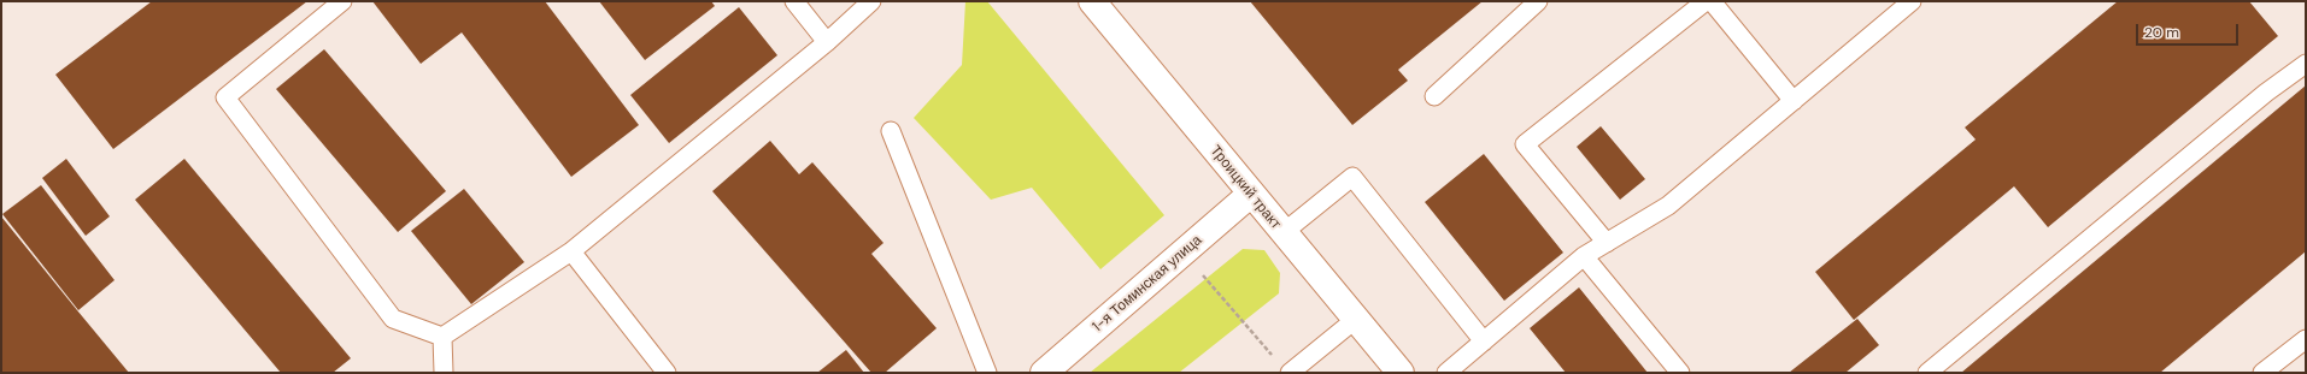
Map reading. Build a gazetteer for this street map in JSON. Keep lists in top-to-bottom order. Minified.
{"streets":{"main road":["Троицкий тракт","1-я Томинская улица"]},"crossings":[["Троицкий тракт","1-я Томинская улица"]],"scale_bar":"20 m"}
